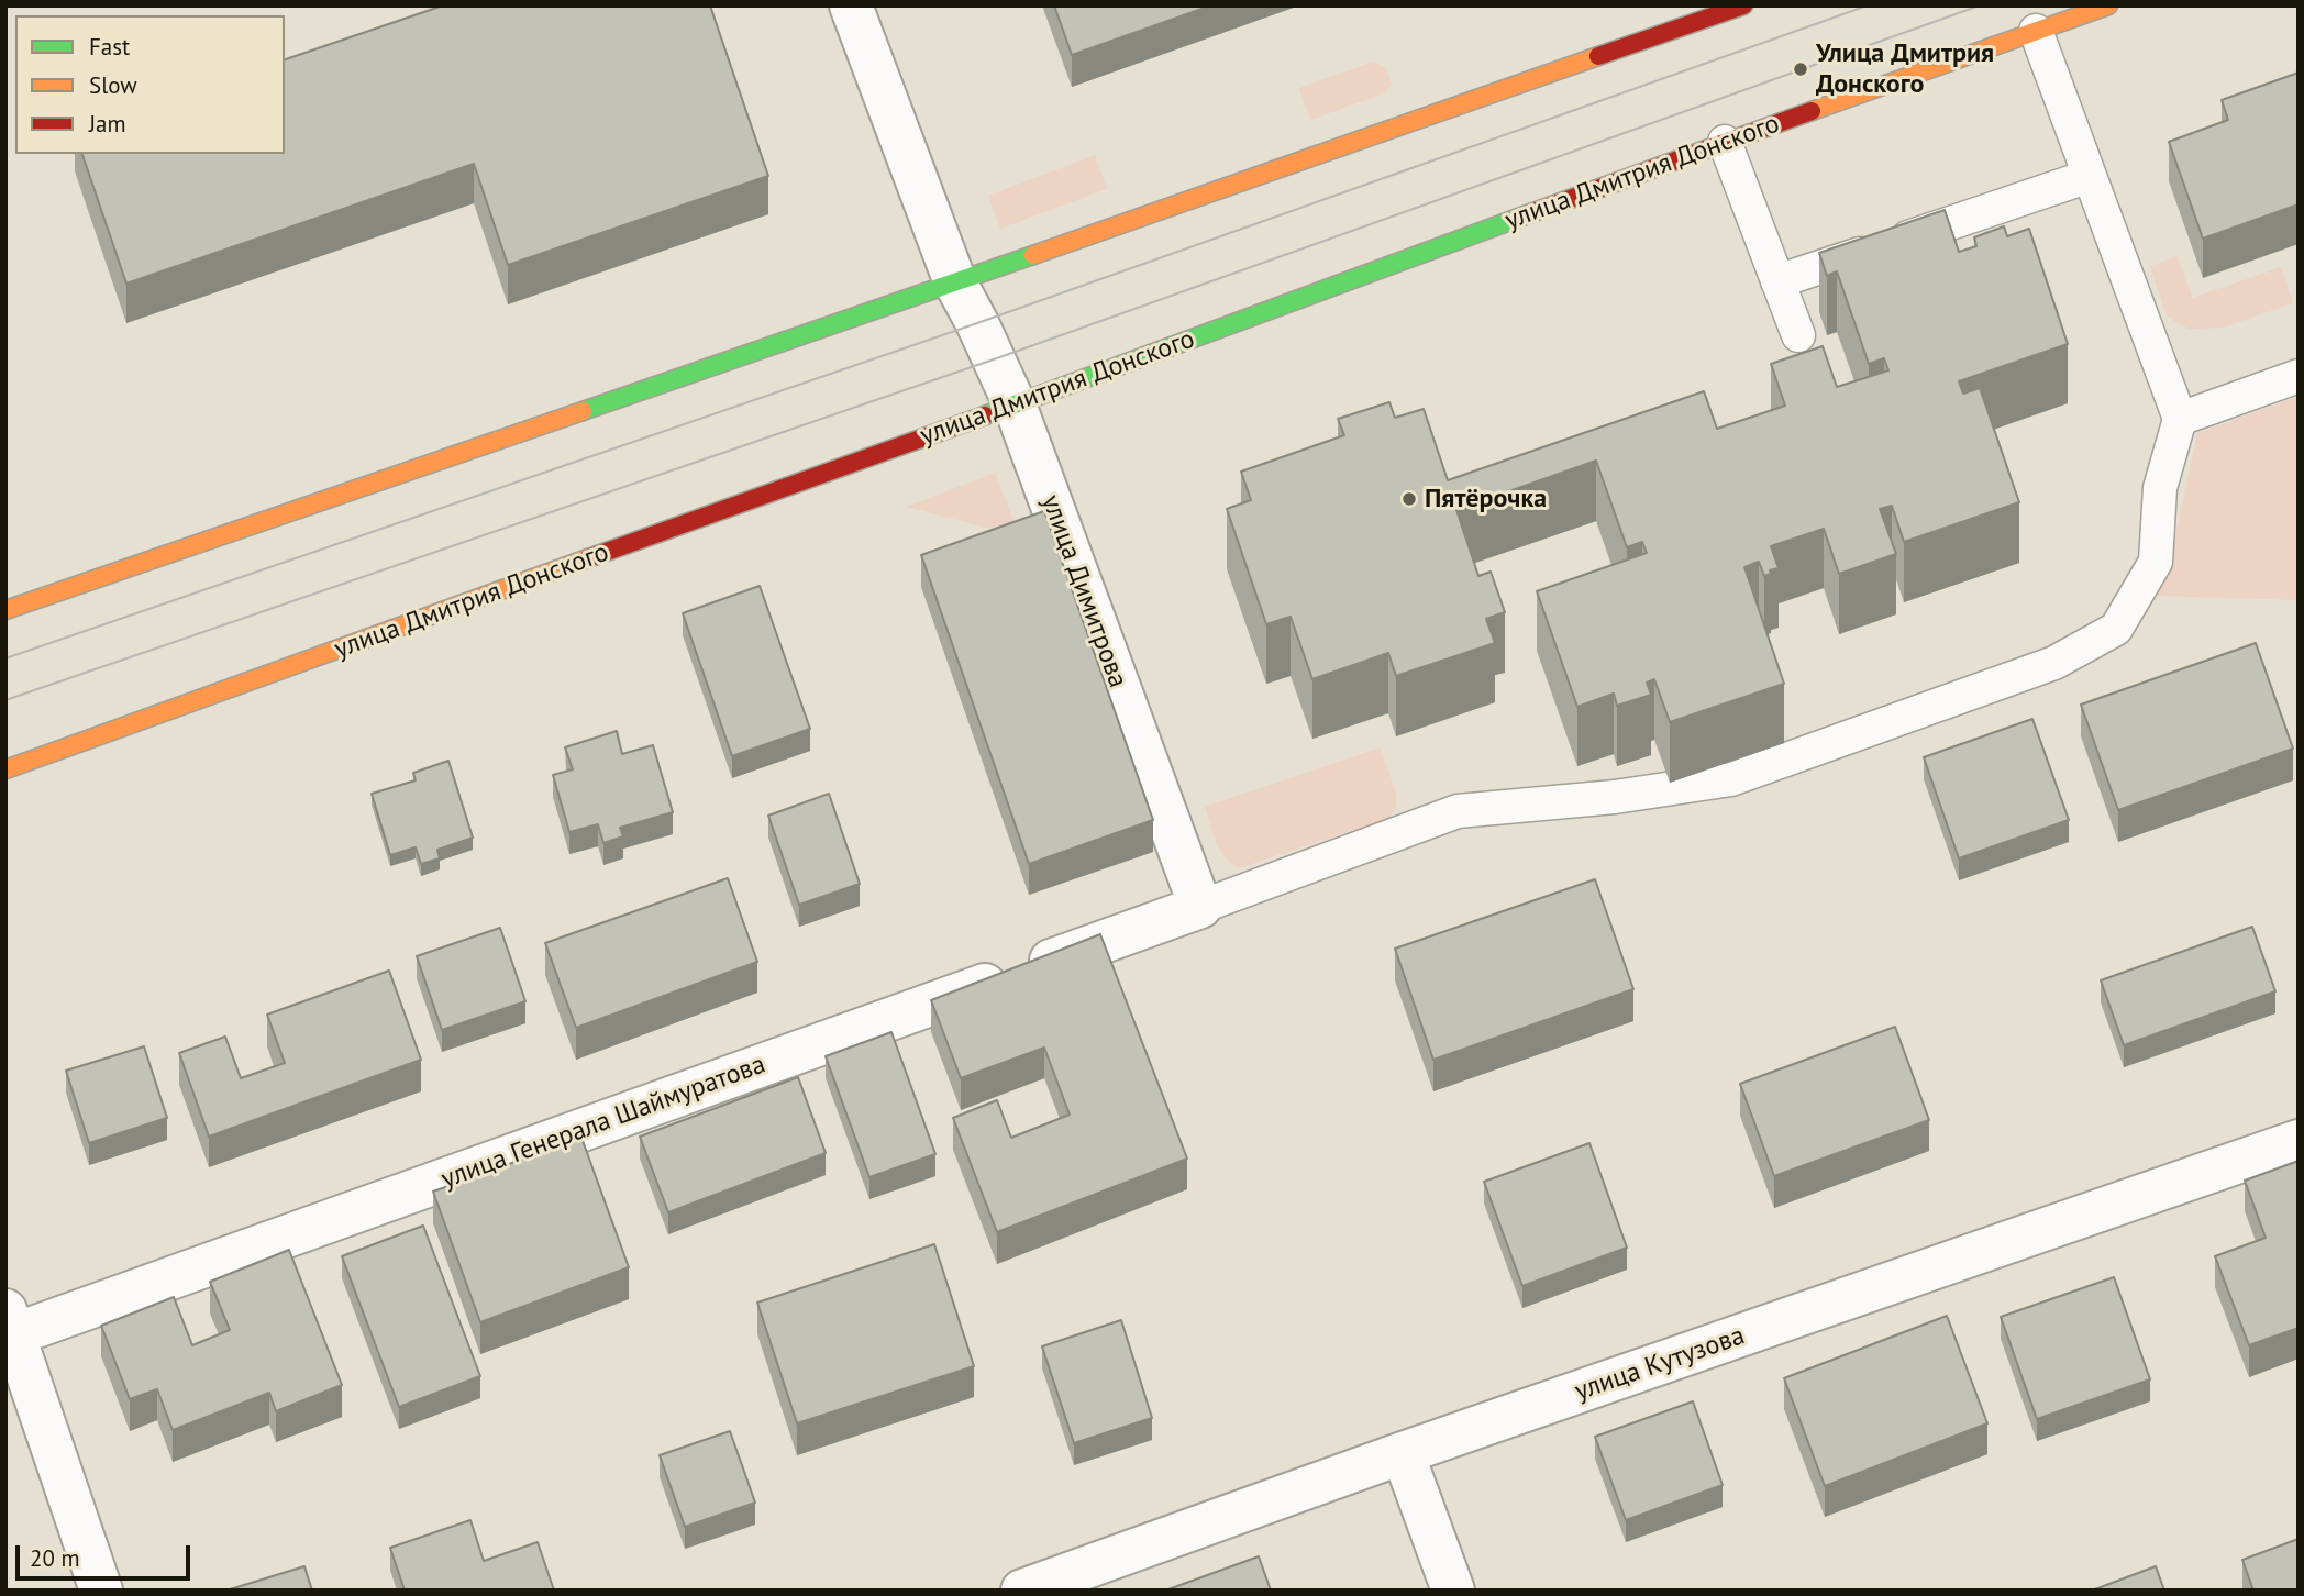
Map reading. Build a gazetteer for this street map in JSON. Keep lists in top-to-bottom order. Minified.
{"streets":{"street":["улица Дмитрия Донского","улица Димитрова","улица Генерала Шаймуратова","улица Кутузова"]},"crossings":[["улица Дмитрия Донского","улица Димитрова"],["улица Димитрова","улица Генерала Шаймуратова"]],"places":["Улица Дмитрия Донского","Пятёрочка"],"legend":["Fast","Slow","Jam"],"scale_bar":"20 m"}
